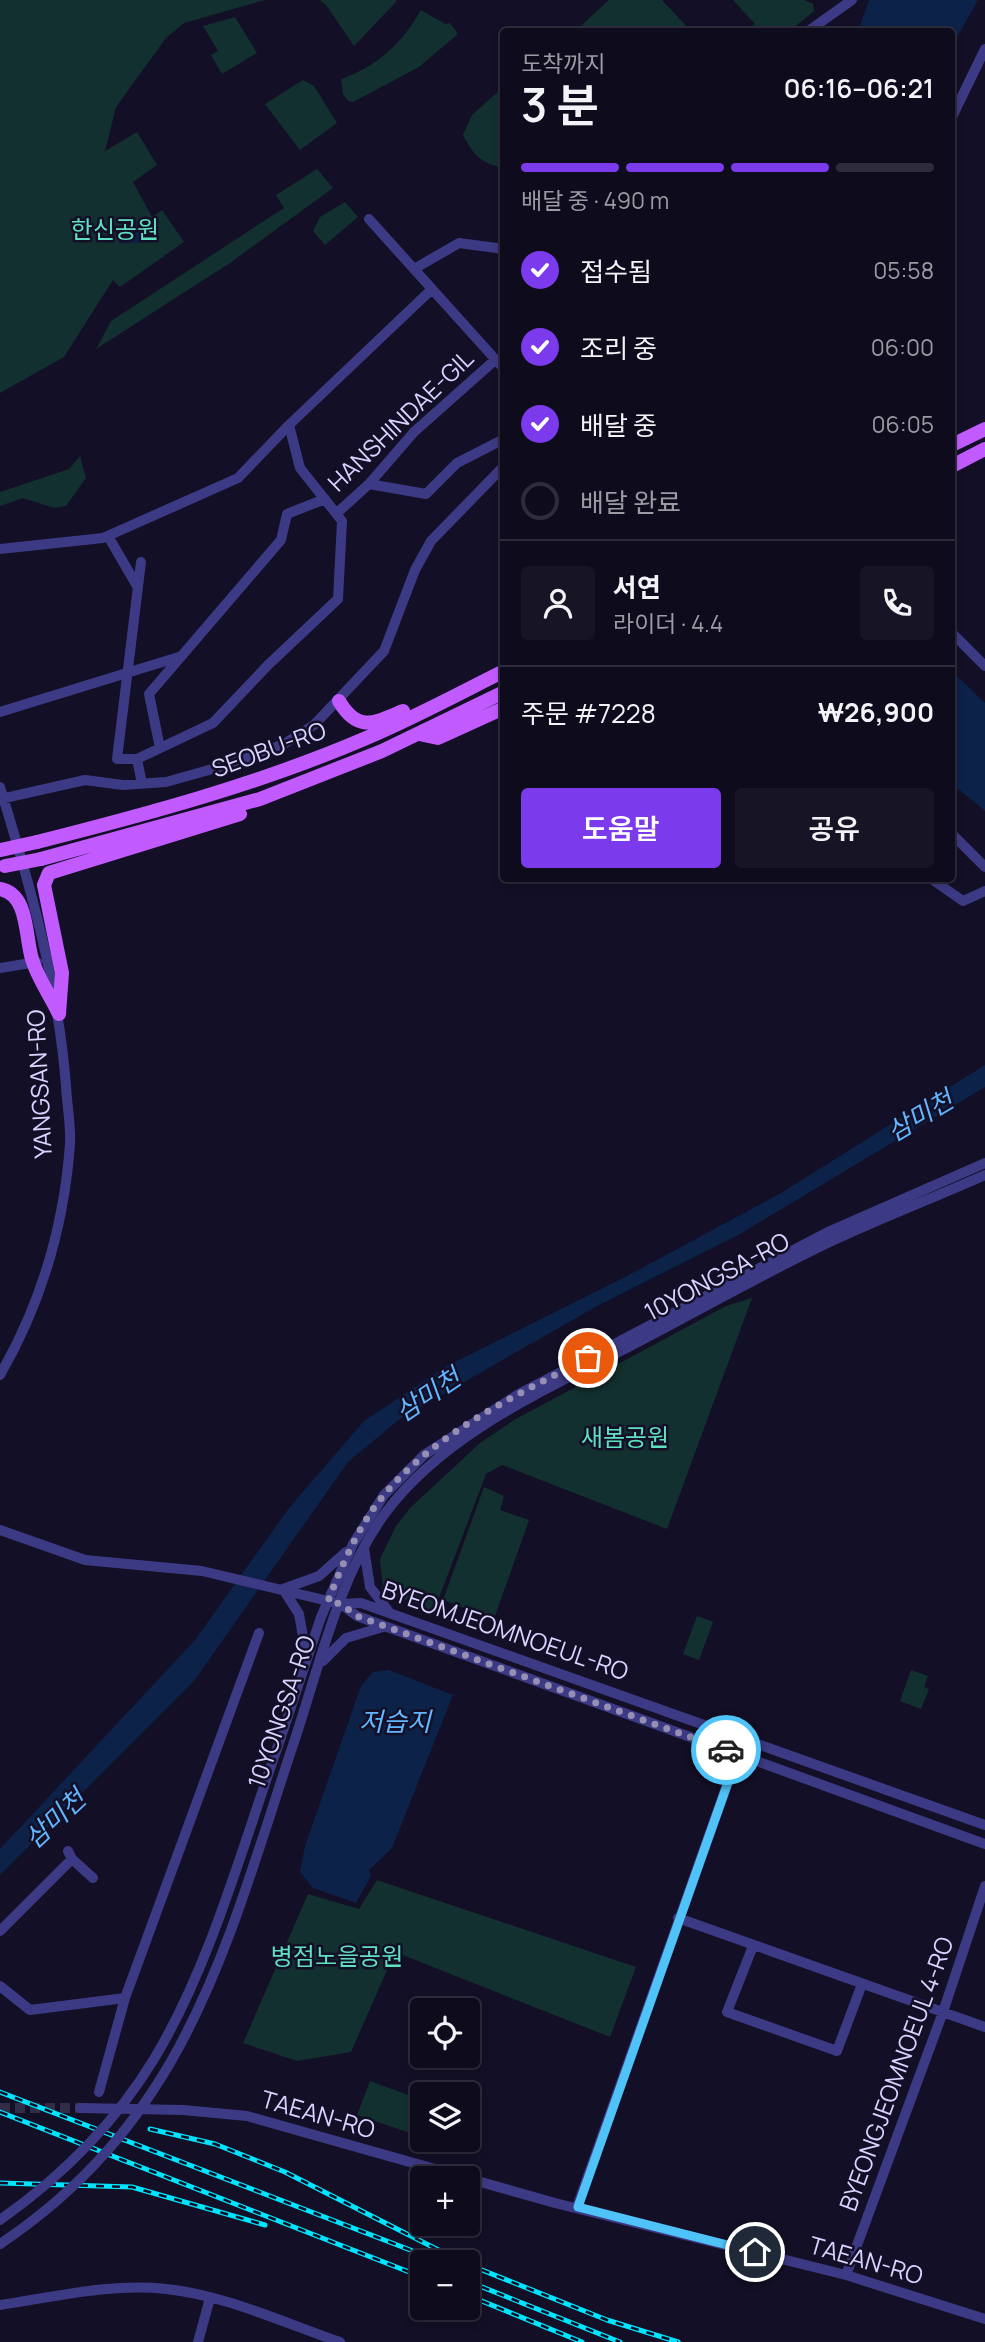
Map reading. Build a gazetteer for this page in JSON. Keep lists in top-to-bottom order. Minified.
{"streets":{"main road":["SEOBU-RO"],"street":["HANSHINDAE-GIL","YANGSAN-RO","10YONGSA-RO","BYEOMJEOMNOEUL-RO","BYEONGJEOMNOEUL 4-RO","TAEAN-RO"]},"crossings":[["10YONGSA-RO","BYEOMJEOMNOEUL-RO"],["BYEONGJEOMNOEUL 4-RO","TAEAN-RO"]],"water":["삼미천","저습지"],"parks":["한신공원","새봄공원","병점노을공원"],"page":{"heading":["3 분","도착까지","06:16–06:21"],"panel":["서연","라이더 · 4.4","주문 #7228","₩26,900"],"bar":"배달 중 · 490 m","list":[["접수됨","05:58"],["조리 중","06:00"],["배달 중","06:05"],"배달 완료"],"buttons":["도움말","공유"],"map_buttons":["+","−"]}}
